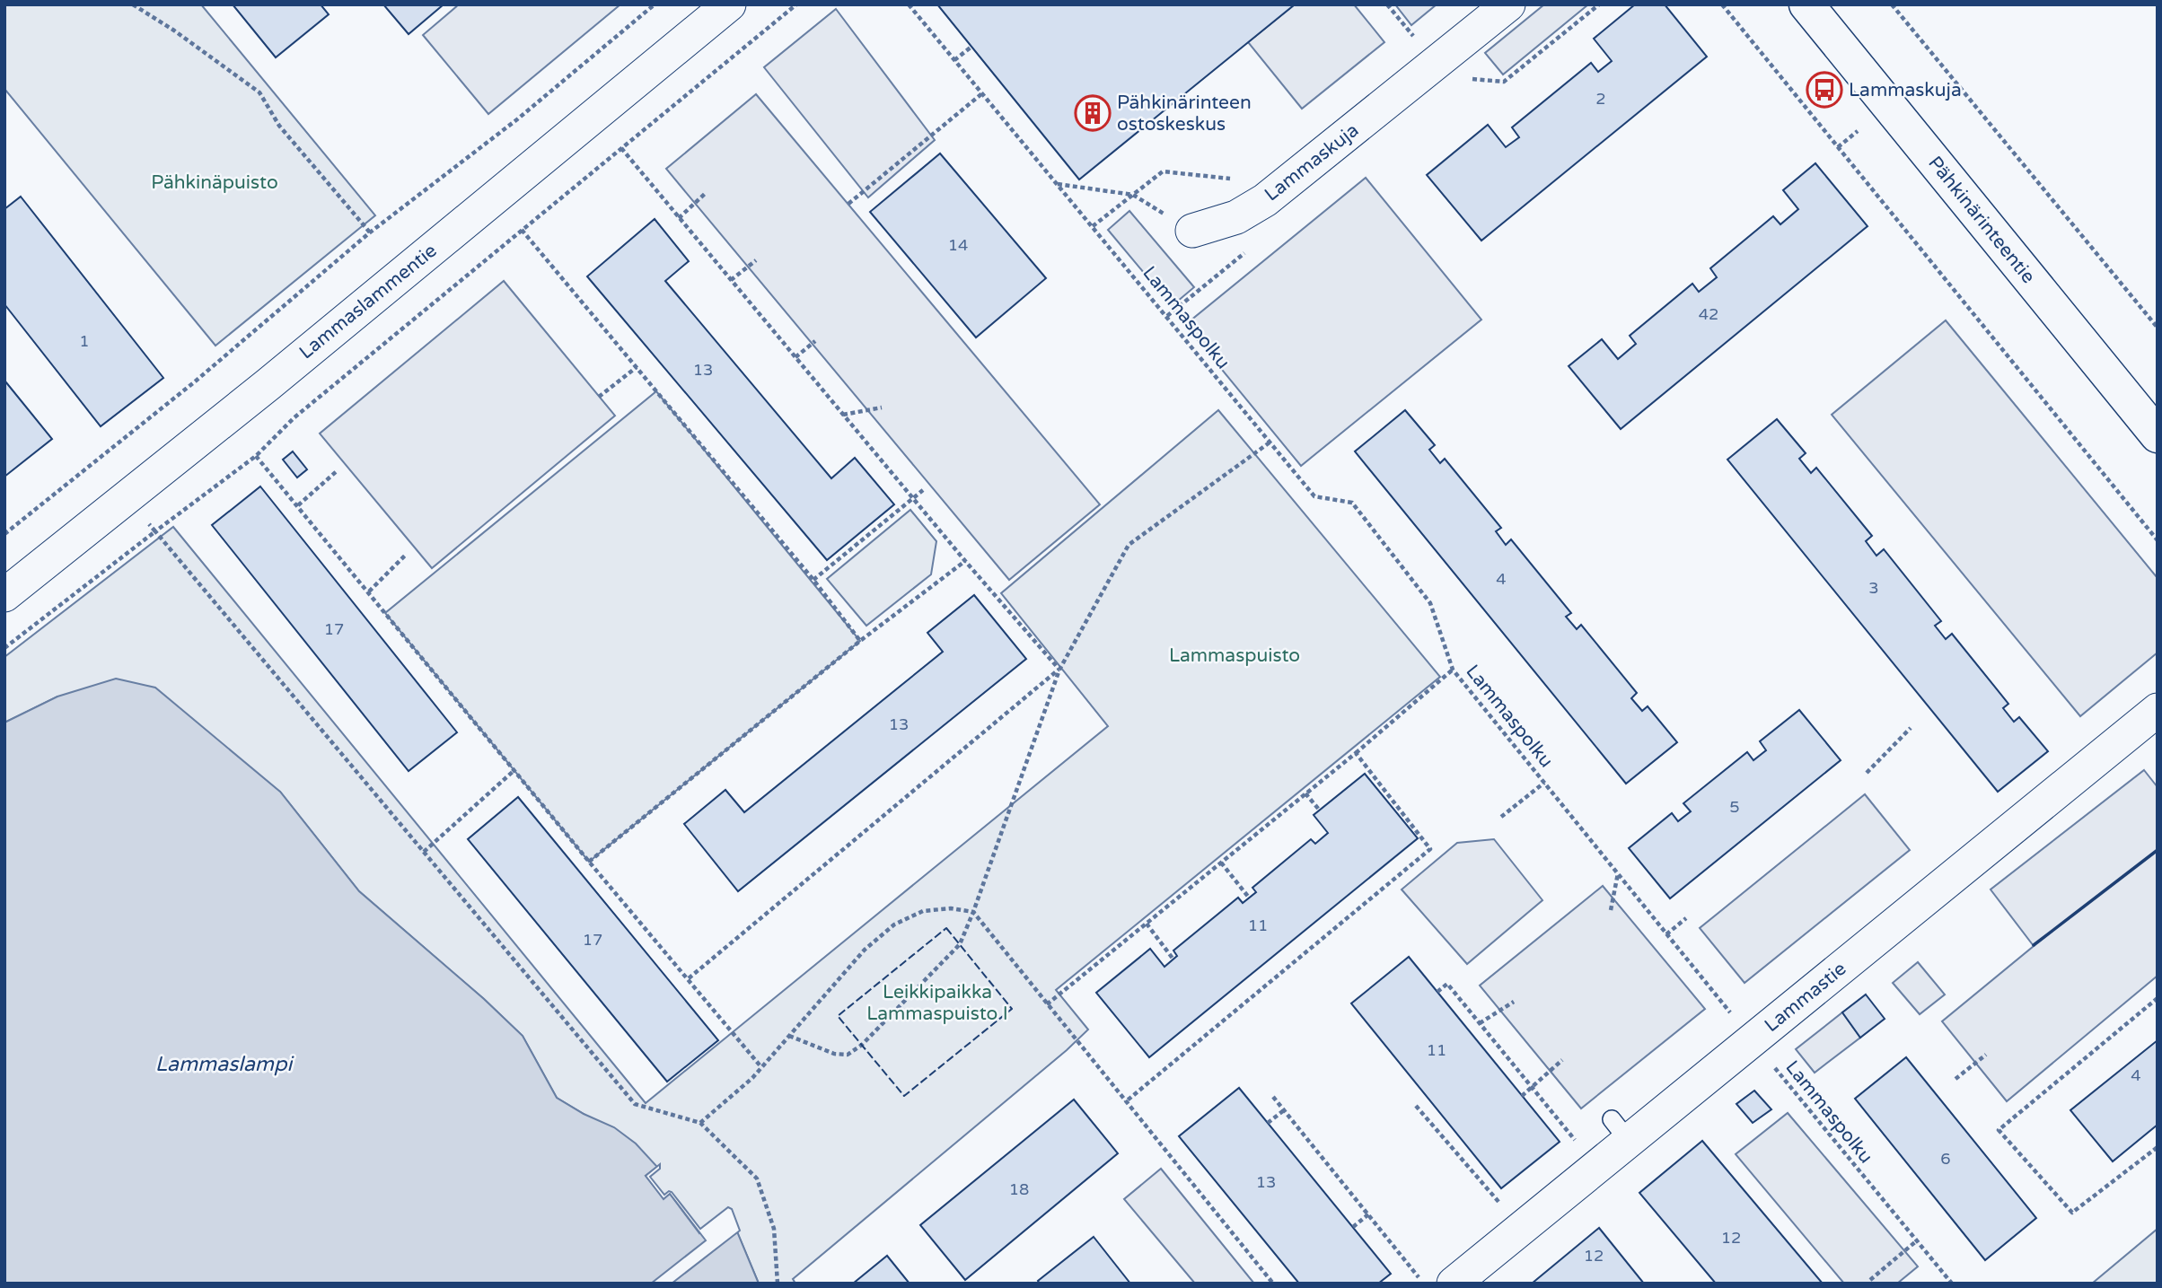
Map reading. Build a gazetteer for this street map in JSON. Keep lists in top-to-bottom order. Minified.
{"streets":{"street":["Lammaskuja","Pähkinärinteentie","Lammaslammentie","Lammastie"],"path":["Lammaspolku"]},"crossings":[["Lammaspolku","Lammastie"]],"water":["Lammaslampi"],"parks":["Pähkinäpuisto","Lammaspuisto","Leikkipaikka Lammaspuisto I"],"places":{"bus stop":["Lammaskuja"],"building":["Pähkinärinteen ostoskeskus"]},"house_numbers":["2","14","42","1","13","4","3","17","13","5","11","17","11","4","6","13","18","12","12"]}
